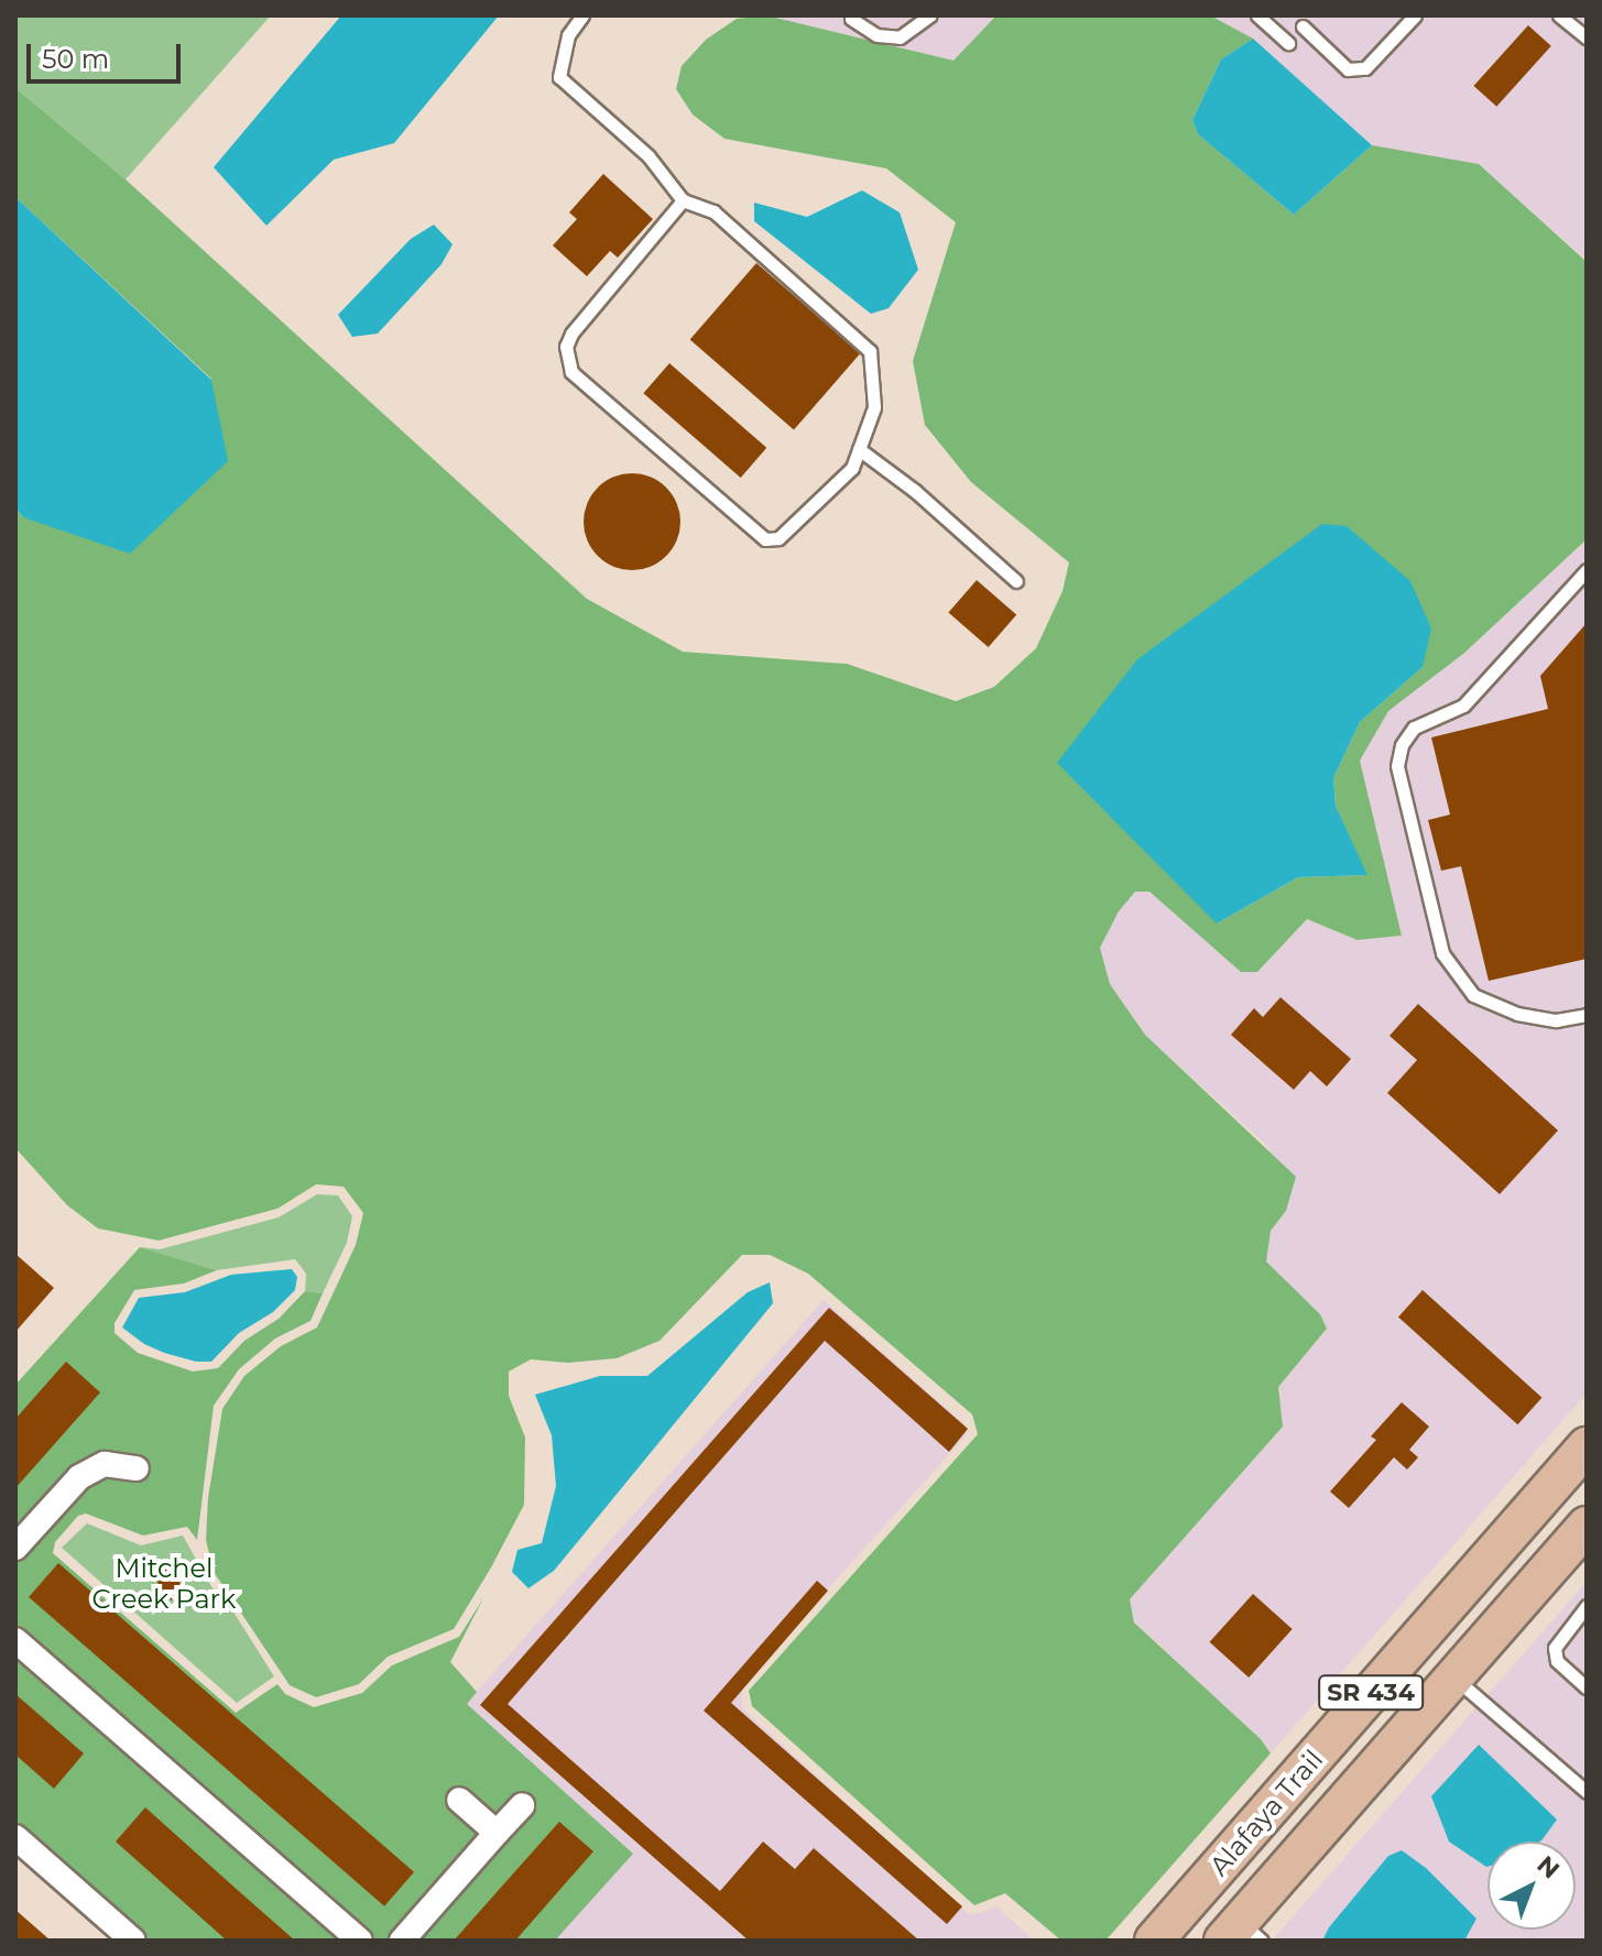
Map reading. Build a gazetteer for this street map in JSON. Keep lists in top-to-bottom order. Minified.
{"streets":{"main road":["SR 434","Alafaya Trail"]},"parks":["Mitchel Creek Park"],"scale_bar":"50 m","north":"top right"}
